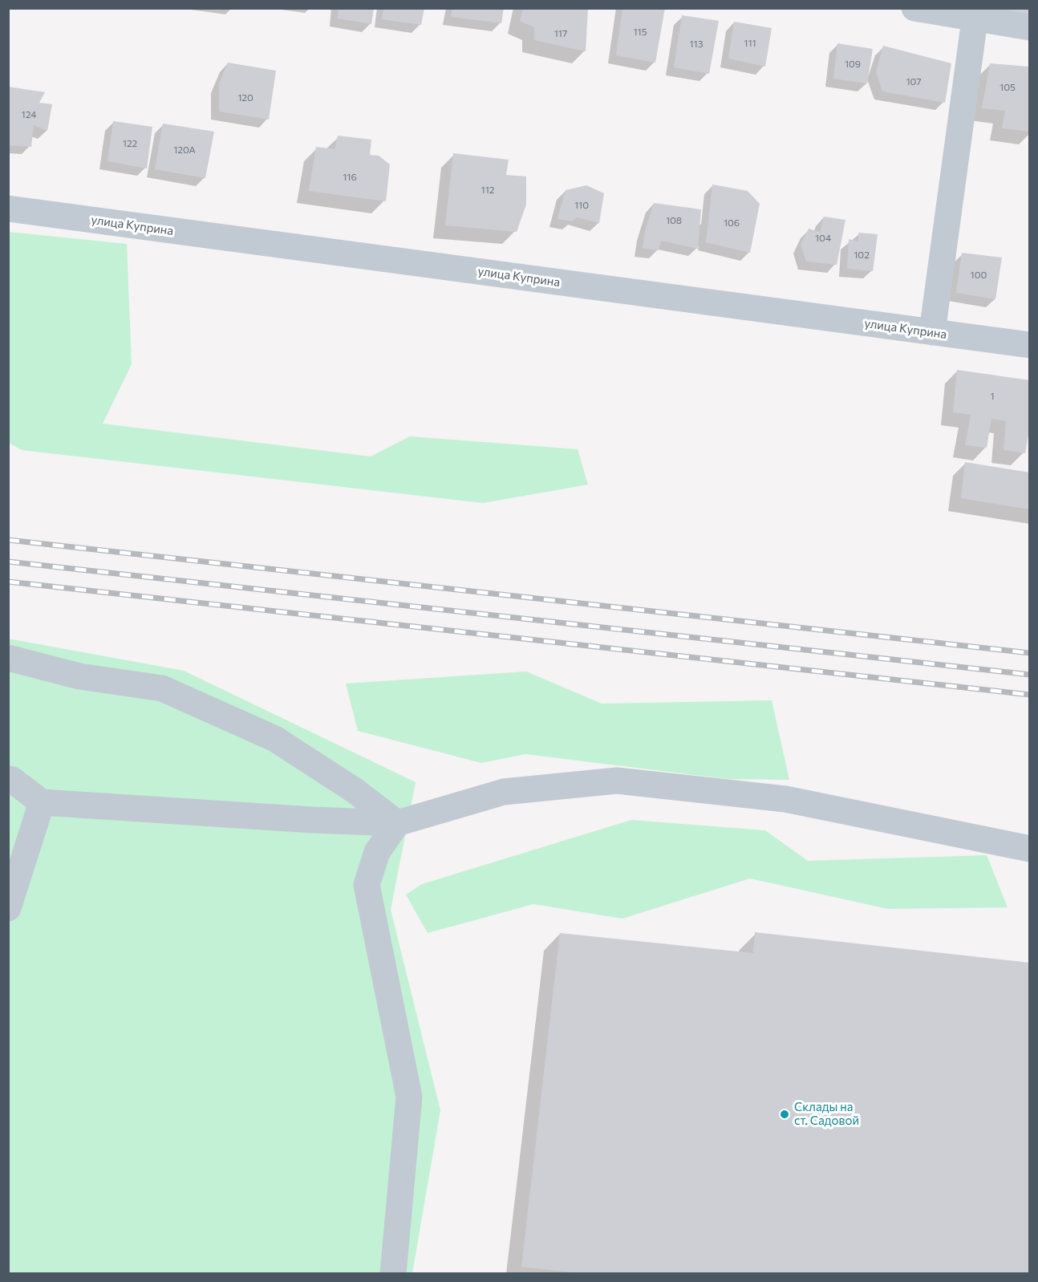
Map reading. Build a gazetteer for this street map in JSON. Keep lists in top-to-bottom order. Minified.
{"streets":{"street":["улица Куприна"]},"places":["Склады на ст. Садовой"],"house_numbers":["115","117","111","113","109","107","105","120","124","122","120А","116","112","110","108","106","104","102","100","1"]}
